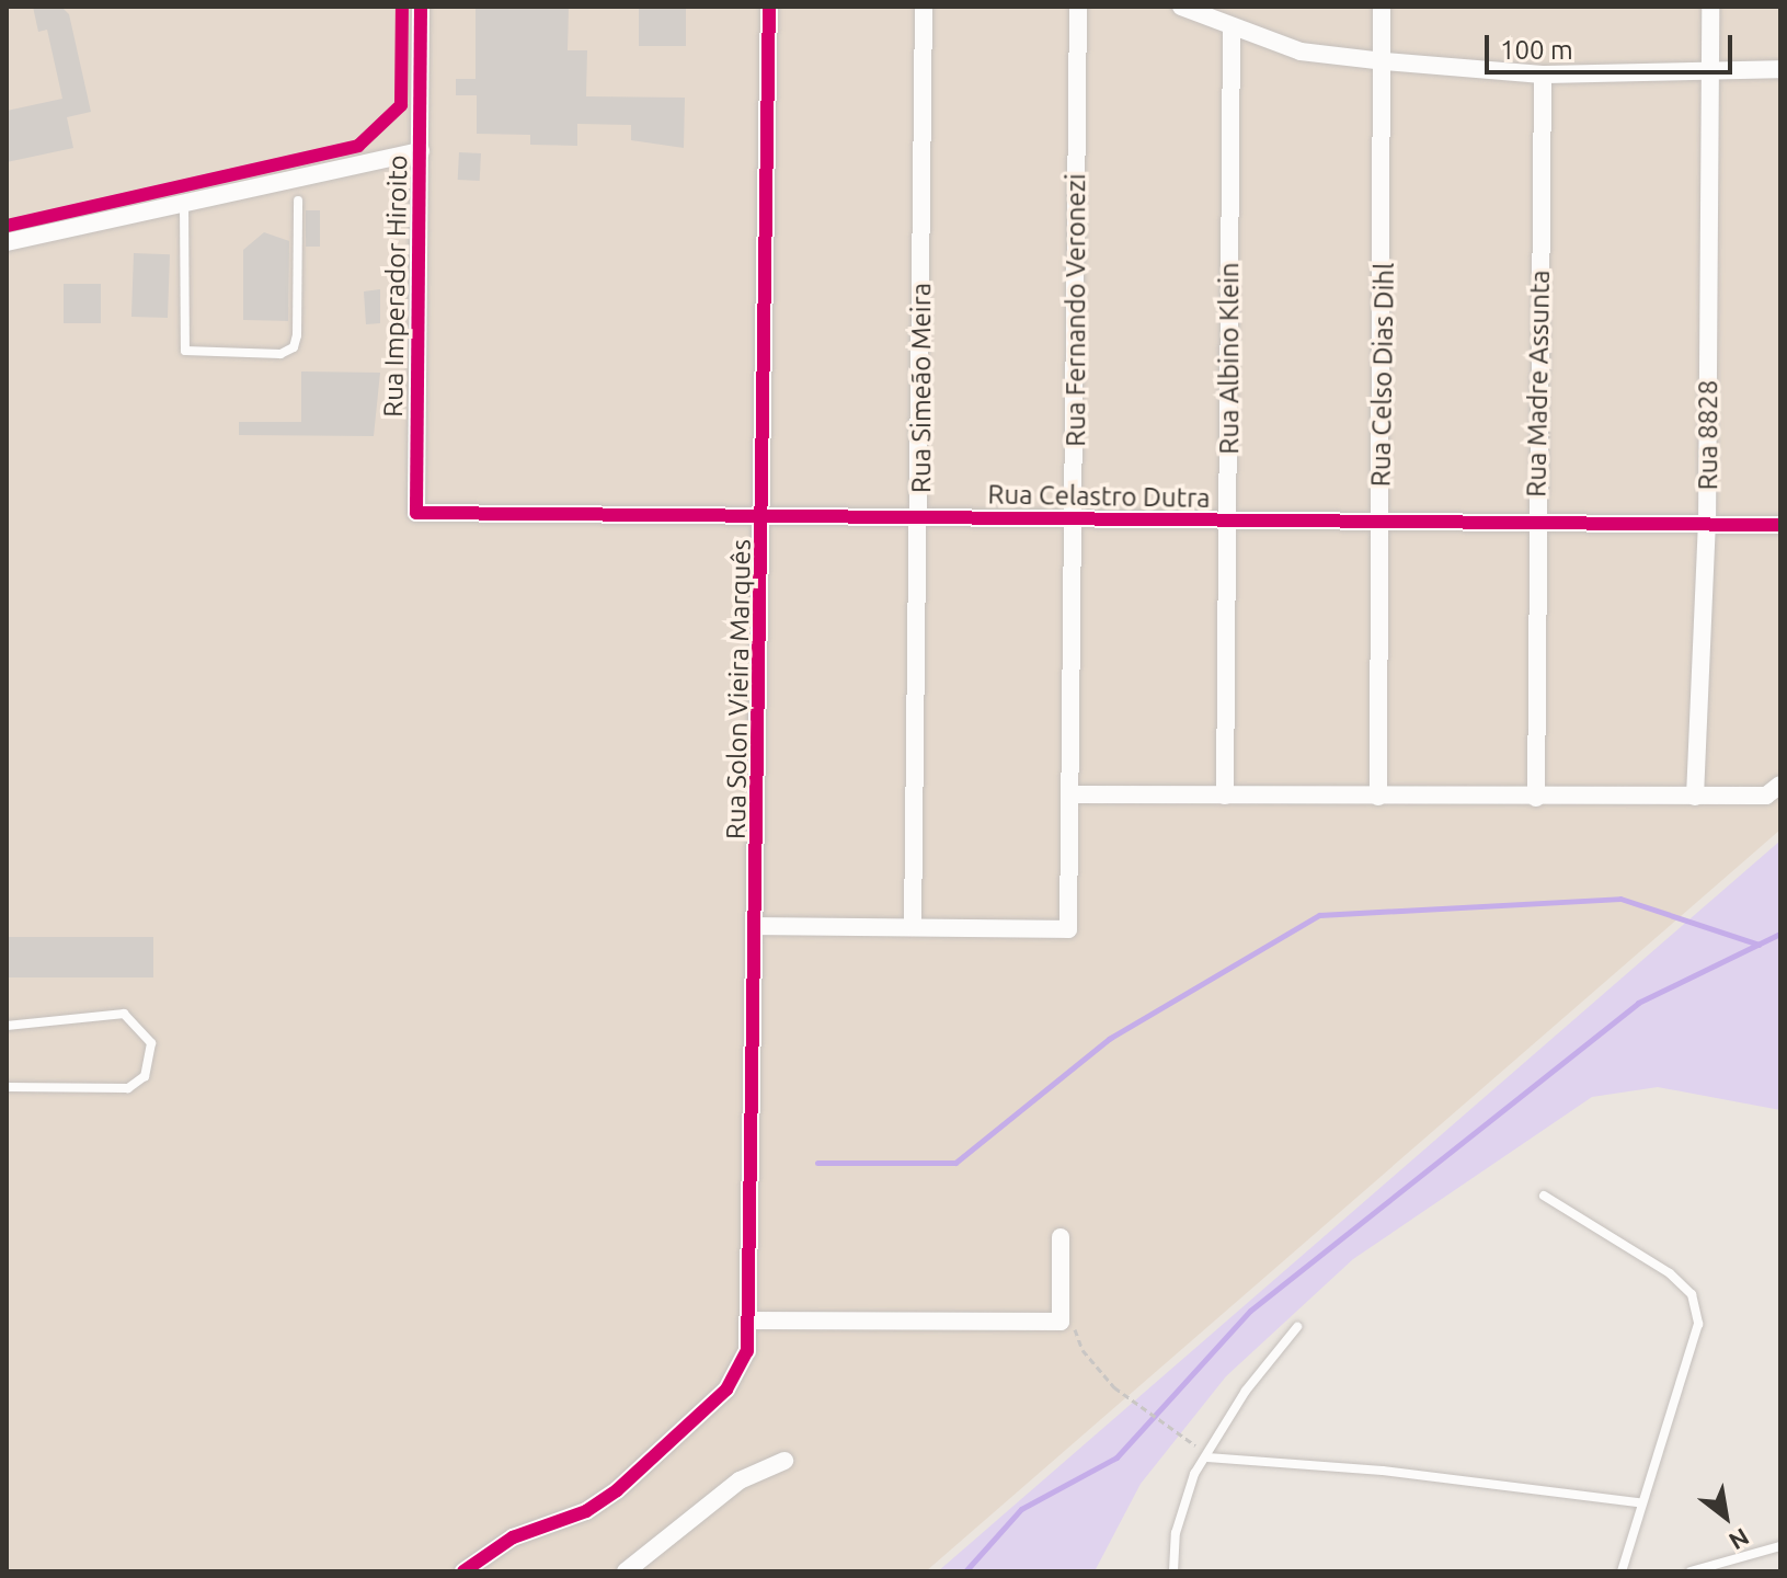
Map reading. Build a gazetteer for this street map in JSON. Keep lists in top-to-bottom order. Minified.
{"streets":{"street":["Rua Imperador Hiroito","Rua Fernando Veronezi","Rua Albino Klein","Rua Celso Dias Dihl","Rua Madre Assunta","Rua Simeão Meira","Rua 8828","Rua Celastro Dutra","Rua Solon Vieira Marquês"]},"crossings":[["Rua Imperador Hiroito","Rua Celastro Dutra"],["Rua Fernando Veronezi","Rua Simeão Meira"],["Rua Fernando Veronezi","Rua Celastro Dutra"],["Rua Albino Klein","Rua Celastro Dutra"],["Rua Celso Dias Dihl","Rua Celastro Dutra"],["Rua Madre Assunta","Rua Celastro Dutra"],["Rua Simeão Meira","Rua Celastro Dutra"],["Rua 8828","Rua Celastro Dutra"],["Rua Celastro Dutra","Rua Solon Vieira Marquês"]],"scale_bar":"100 m","north":"bottom right"}
